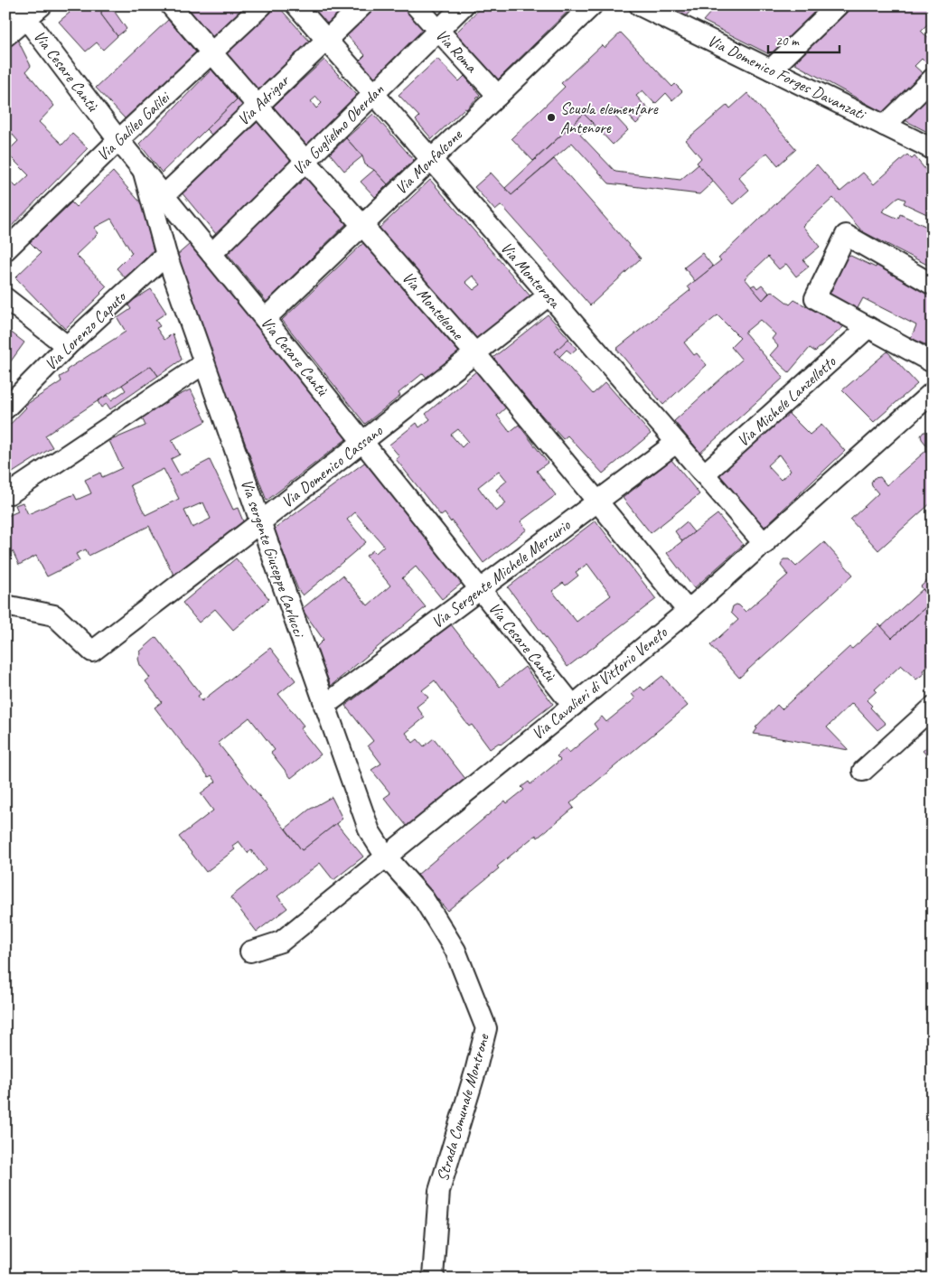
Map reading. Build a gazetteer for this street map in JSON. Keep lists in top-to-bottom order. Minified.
{"streets":{"street":["Via Roma","Via Cesare Cantù","Via Domenico Forges Davanzati","Via Adrigar","Via Galileo Galilei","Via Guglielmo Oberdan","Via Monfalcone","Via Monterosa","Via Monteleone","Via Lorenzo Caputo","Via Michele Lanzellotto","Via Domenico Cassano","Via sergente Giuseppe Carlucci","Via Sergente Michele Mercurio","Via Cavalieri di Vittorio Veneto","Strada Comunale Montrone"]},"crossings":[["Via Roma","Via Guglielmo Oberdan"],["Via Roma","Via Monfalcone"],["Via Cesare Cantù","Via Adrigar"],["Via Cesare Cantù","Via Galileo Galilei"],["Via Cesare Cantù","Via Guglielmo Oberdan"],["Via Cesare Cantù","Via Monfalcone"],["Via Cesare Cantù","Via Domenico Cassano"],["Via Cesare Cantù","Via sergente Giuseppe Carlucci"],["Via Cesare Cantù","Via Sergente Michele Mercurio"],["Via Cesare Cantù","Via Cavalieri di Vittorio Veneto"],["Via Adrigar","Via Monterosa"],["Via Adrigar","Via Monteleone"],["Via Galileo Galilei","Via Monteleone"],["Via Guglielmo Oberdan","Via Monterosa"],["Via Guglielmo Oberdan","Via Monteleone"],["Via Monfalcone","Via Monterosa"],["Via Monfalcone","Via Monteleone"],["Via Monterosa","Via Michele Lanzellotto"],["Via Monterosa","Via Domenico Cassano"],["Via Monterosa","Via Sergente Michele Mercurio"],["Via Monterosa","Via Cavalieri di Vittorio Veneto"],["Via Monteleone","Via Domenico Cassano"],["Via Monteleone","Via Sergente Michele Mercurio"],["Via Monteleone","Via Cavalieri di Vittorio Veneto"],["Via Lorenzo Caputo","Via sergente Giuseppe Carlucci"],["Via Domenico Cassano","Via sergente Giuseppe Carlucci"],["Via sergente Giuseppe Carlucci","Via Sergente Michele Mercurio"],["Via sergente Giuseppe Carlucci","Via Cavalieri di Vittorio Veneto"],["Via sergente Giuseppe Carlucci","Strada Comunale Montrone"],["Via Cavalieri di Vittorio Veneto","Strada Comunale Montrone"]],"places":["Scuola elementare Antenore"],"scale_bar":"20 m"}
